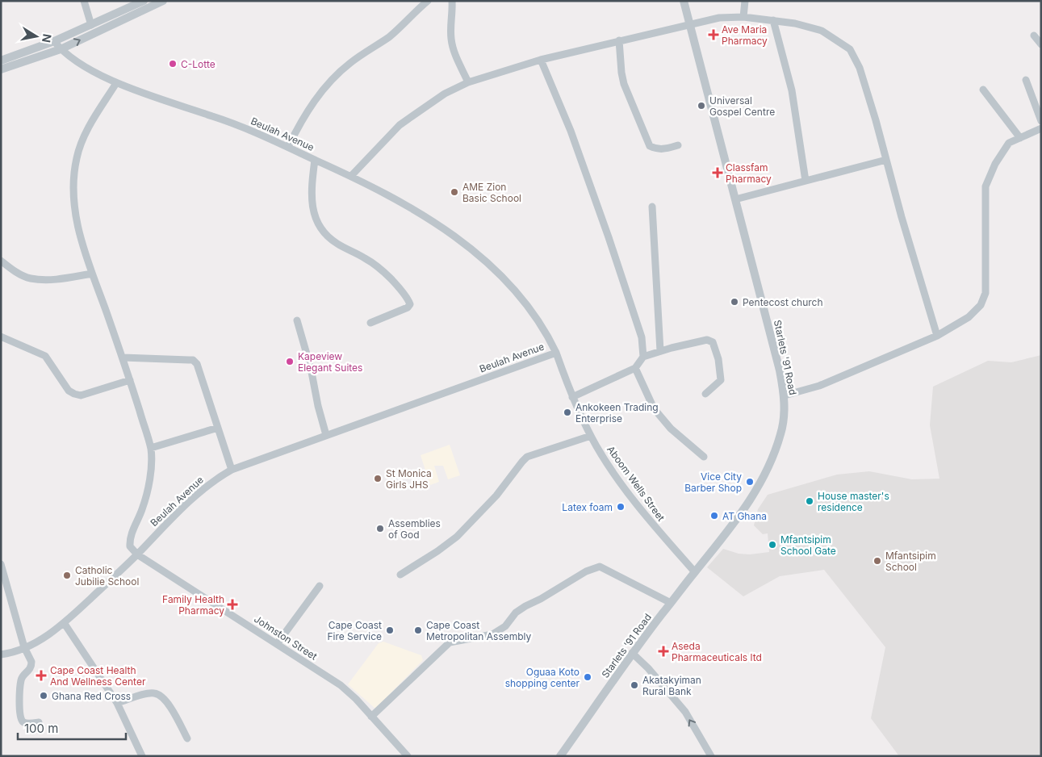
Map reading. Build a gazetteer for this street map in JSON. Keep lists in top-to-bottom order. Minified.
{"streets":{"street":["Beulah Avenue","Starlets '91 Road","Aboom Wells Street","Johnston Street"]},"crossings":[["Beulah Avenue","Aboom Wells Street"],["Beulah Avenue","Johnston Street"],["Starlets '91 Road","Aboom Wells Street"]],"places":{"health":["Ave Maria Pharmacy","Classfam Pharmacy","Family Health Pharmacy","Aseda Pharmaceuticals ltd","Cape Coast Health And Wellness Center"],"other":["C-Lotte","Universal Gospel Centre","AME Zion Basic School","Pentecost church","Kapeview Elegant Suites","Ankokeen Trading Enterprise","St Monica Girls JHS","Vice City Barber Shop","House master's residence","Latex foam","AT Ghana","Assemblies of God","Mfantsipim School Gate","Mfantsipim School","Catholic Jubilie School","Cape Coast Fire Service","Cape Coast Metropolitan Assembly","Oguaa Koto shopping center","Akatakyiman Rural Bank","Ghana Red Cross"]},"scale_bar":"100 m","north":"right"}
